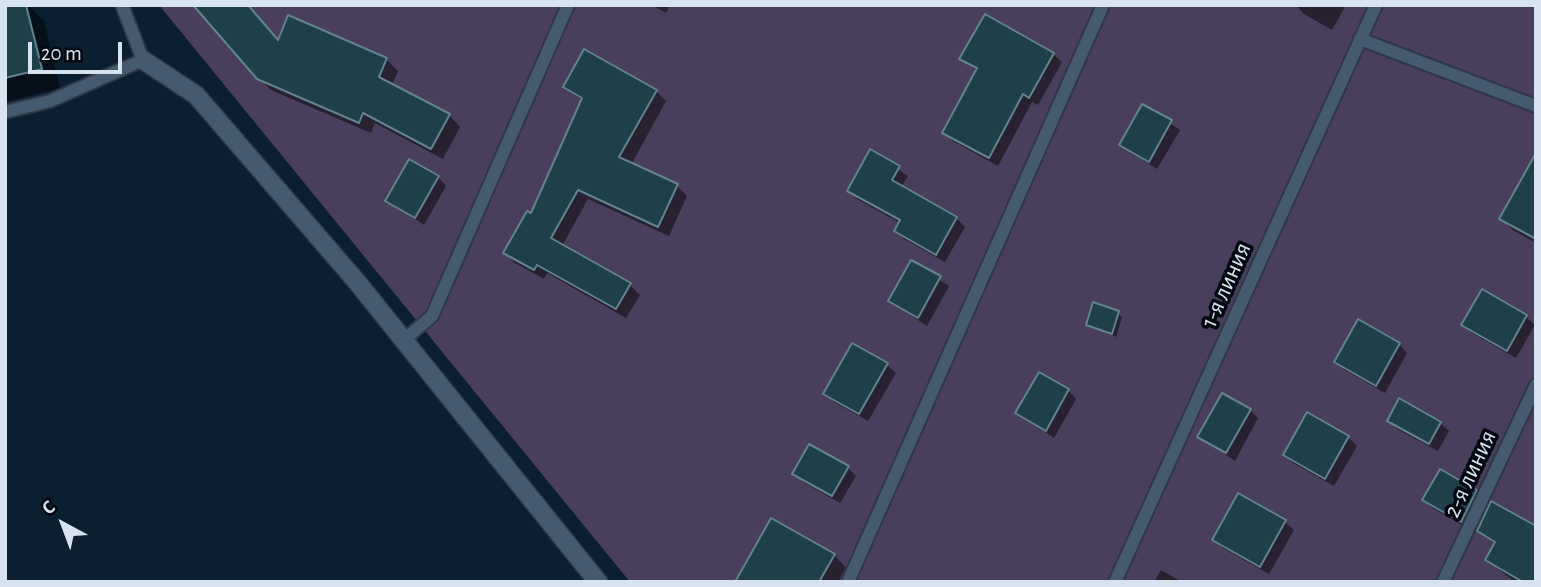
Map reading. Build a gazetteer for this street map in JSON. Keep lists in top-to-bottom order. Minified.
{"streets":{"lane":["1-я линия","2-я линия"]},"scale_bar":"20 m","north":"top left"}
